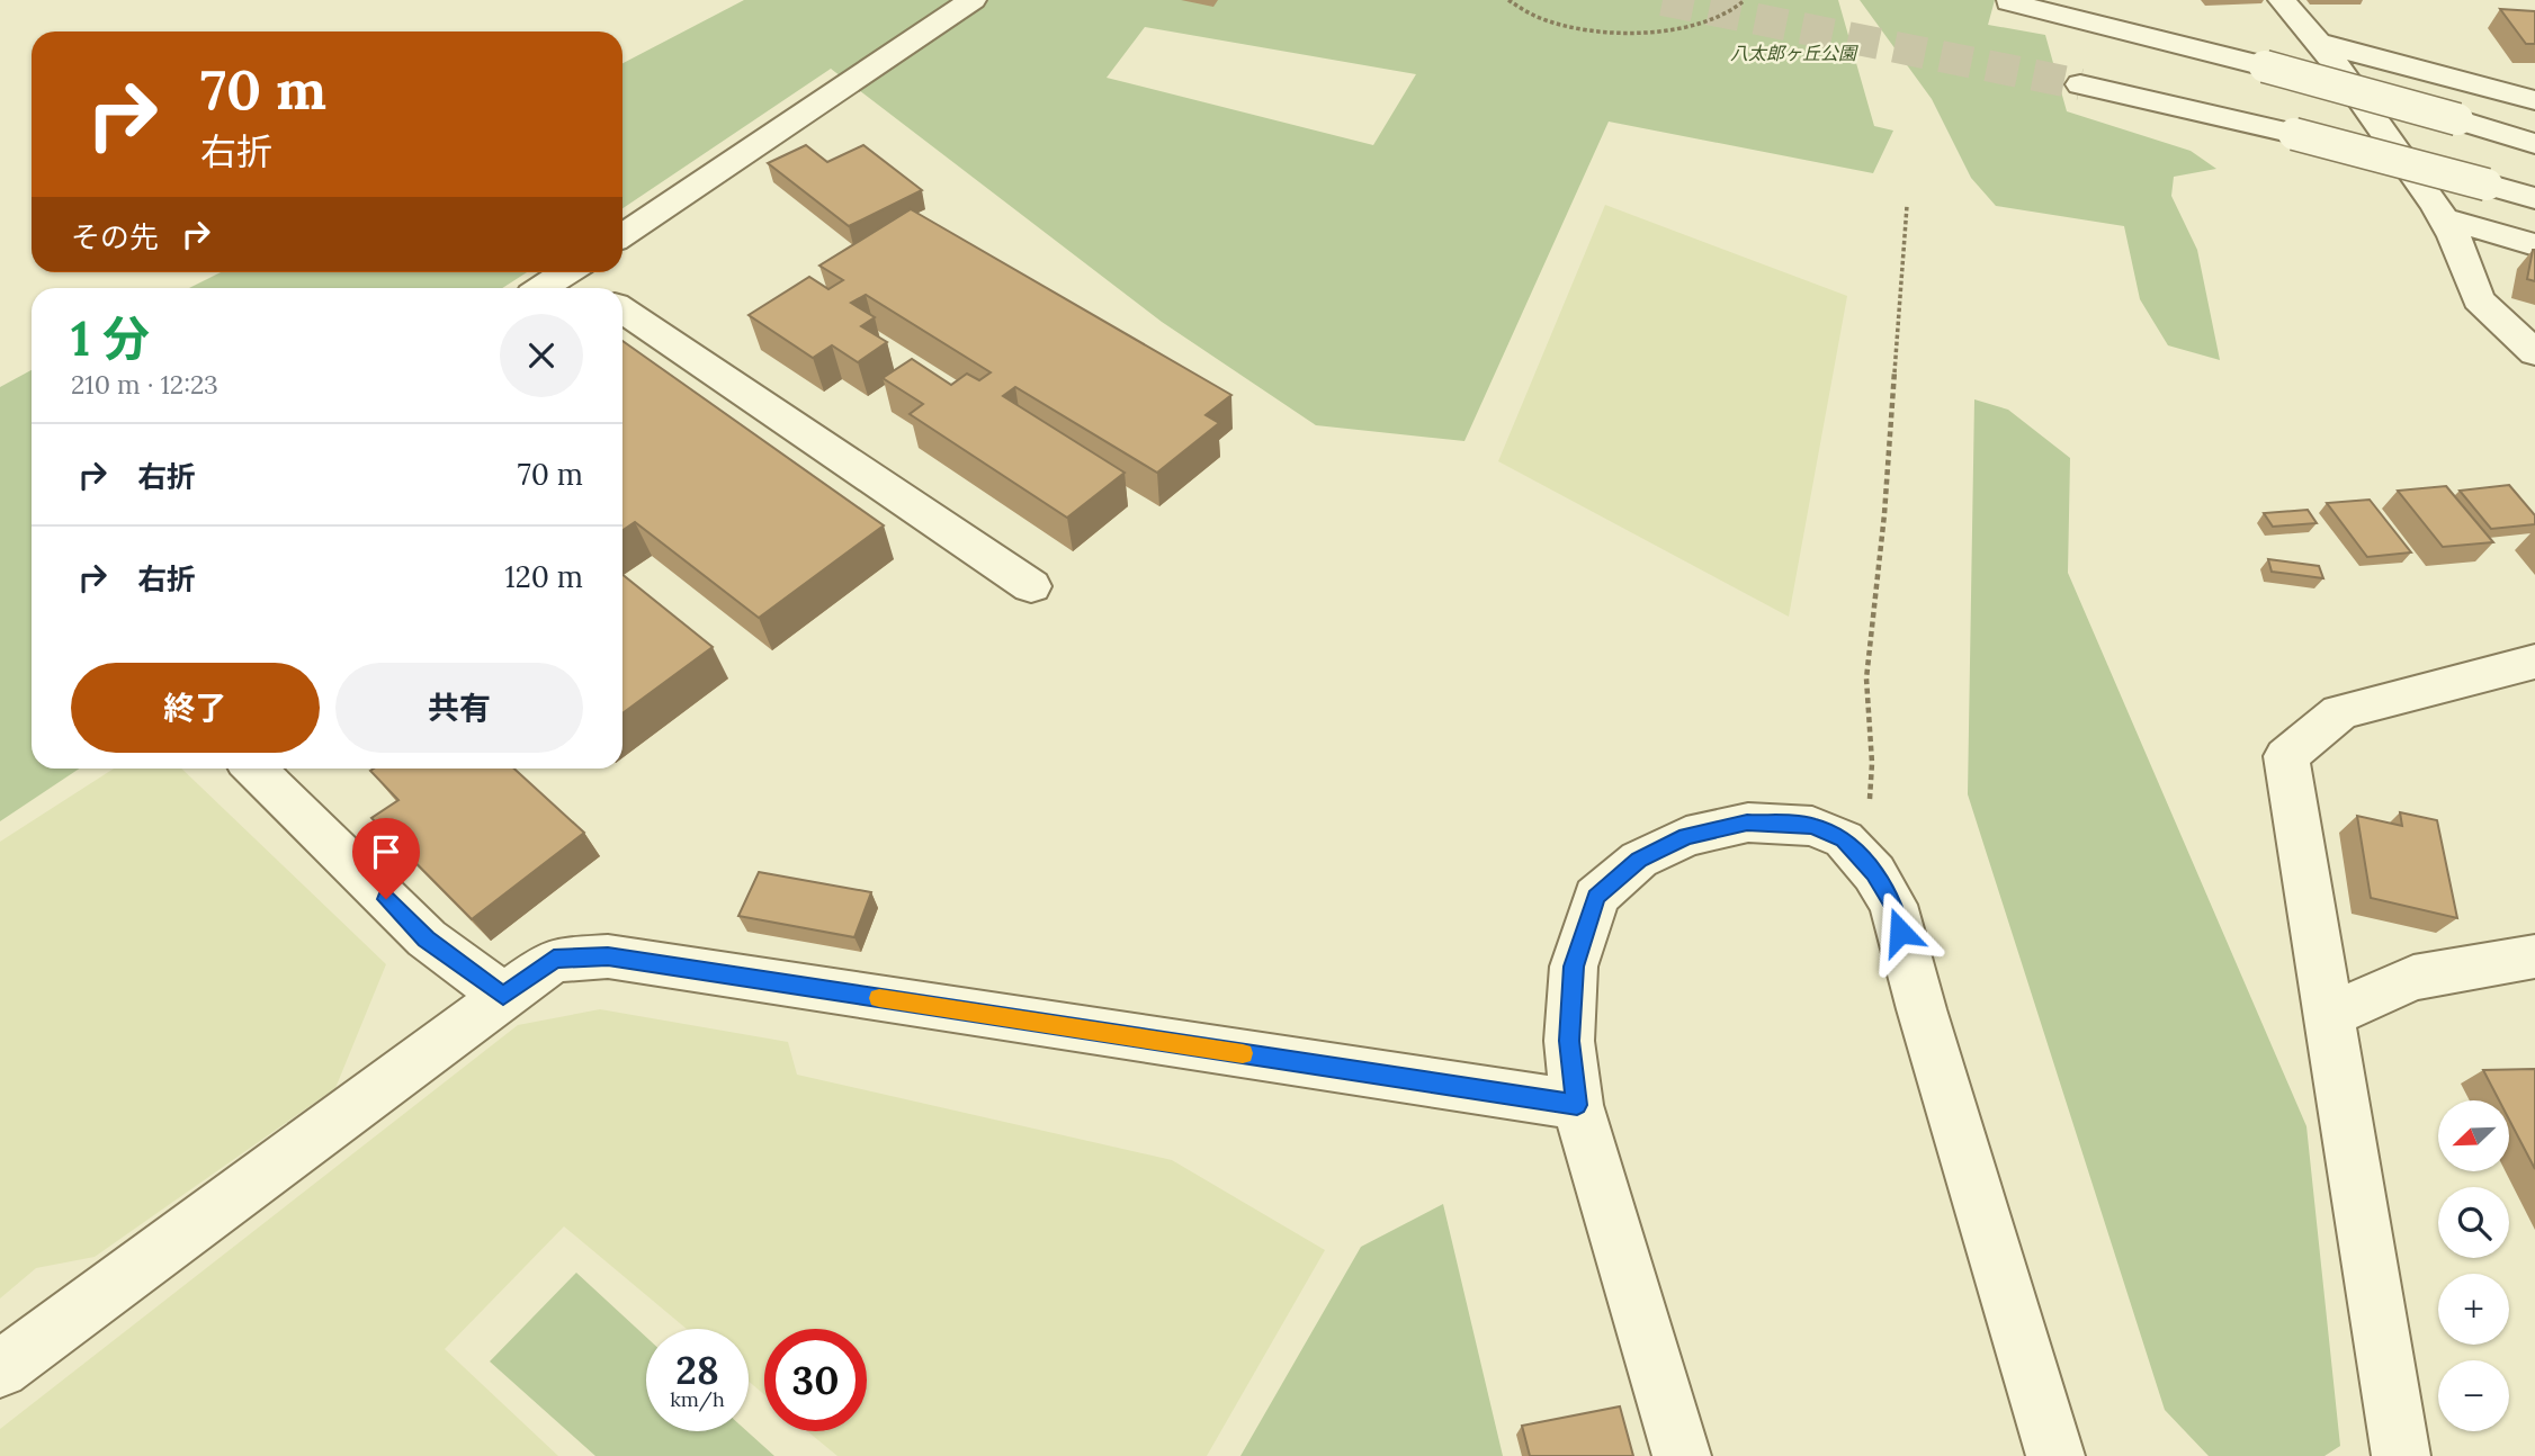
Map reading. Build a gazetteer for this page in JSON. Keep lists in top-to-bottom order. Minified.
{"parks":["八太郎ヶ丘公園"],"north":"bottom left","page":{"turn":["70 m","右折"],"then":"その先","heading":["1 分","210 m · 12:23"],"list":[{"name":"右折","value":"70 m"},{"name":"右折","value":"120 m"}],"buttons":["終了","共有"],"map_buttons":["+","−"],"speed":"28 km/h","limit":"30"}}
